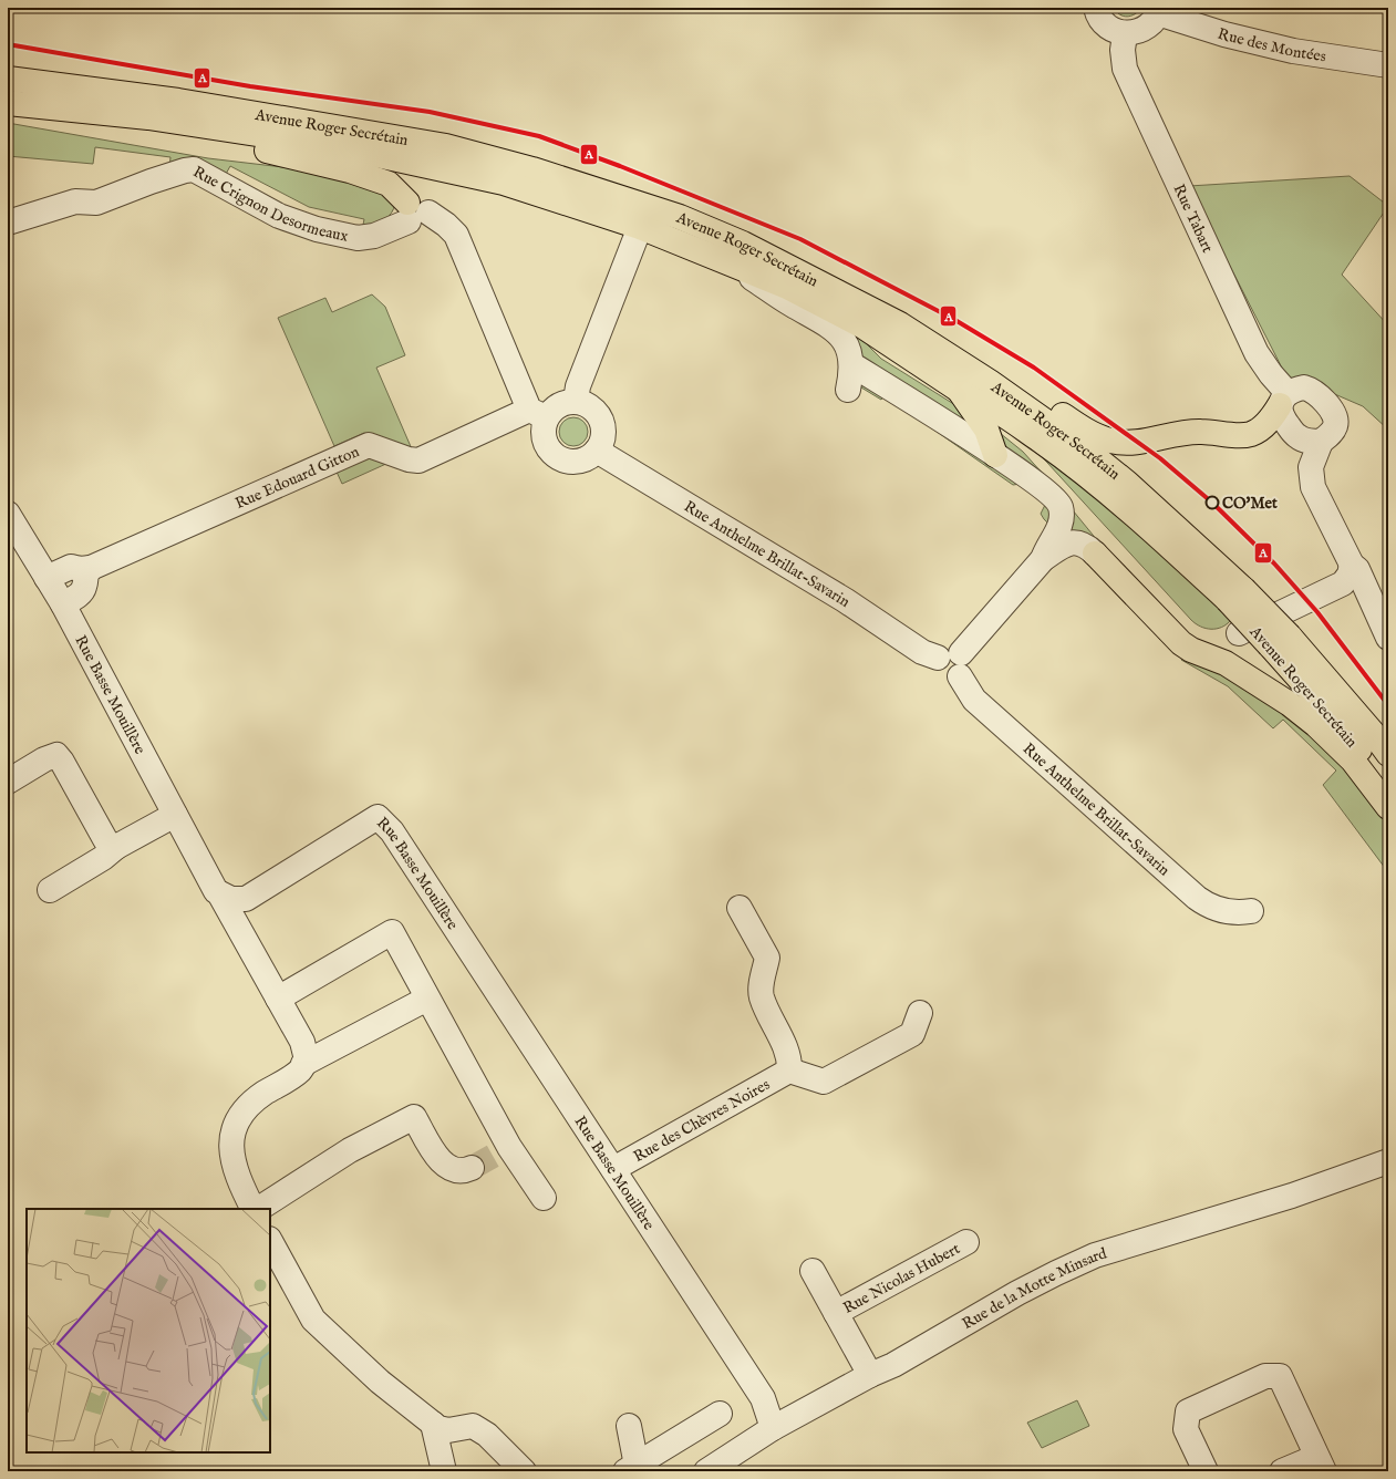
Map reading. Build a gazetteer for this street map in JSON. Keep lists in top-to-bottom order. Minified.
{"streets":{"main road":["Avenue Roger Secrétain"],"street":["Rue des Montées","Rue Crignon Desormeaux","Rue Tabart","Rue Edouard Gitton","Rue Anthelme Brillat-Savarin","Rue Basse Mouillère","Rue des Chèvres Noires","Rue Nicolas Hubert","Rue de la Motte Minsard"]},"crossings":[["Rue Edouard Gitton","Rue Anthelme Brillat-Savarin"],["Rue Edouard Gitton","Rue Basse Mouillère"],["Rue Basse Mouillère","Rue des Chèvres Noires"],["Rue Basse Mouillère","Rue de la Motte Minsard"],["Rue Nicolas Hubert","Rue de la Motte Minsard"]],"places":["CO'Met"],"lines":["transit line A"]}
